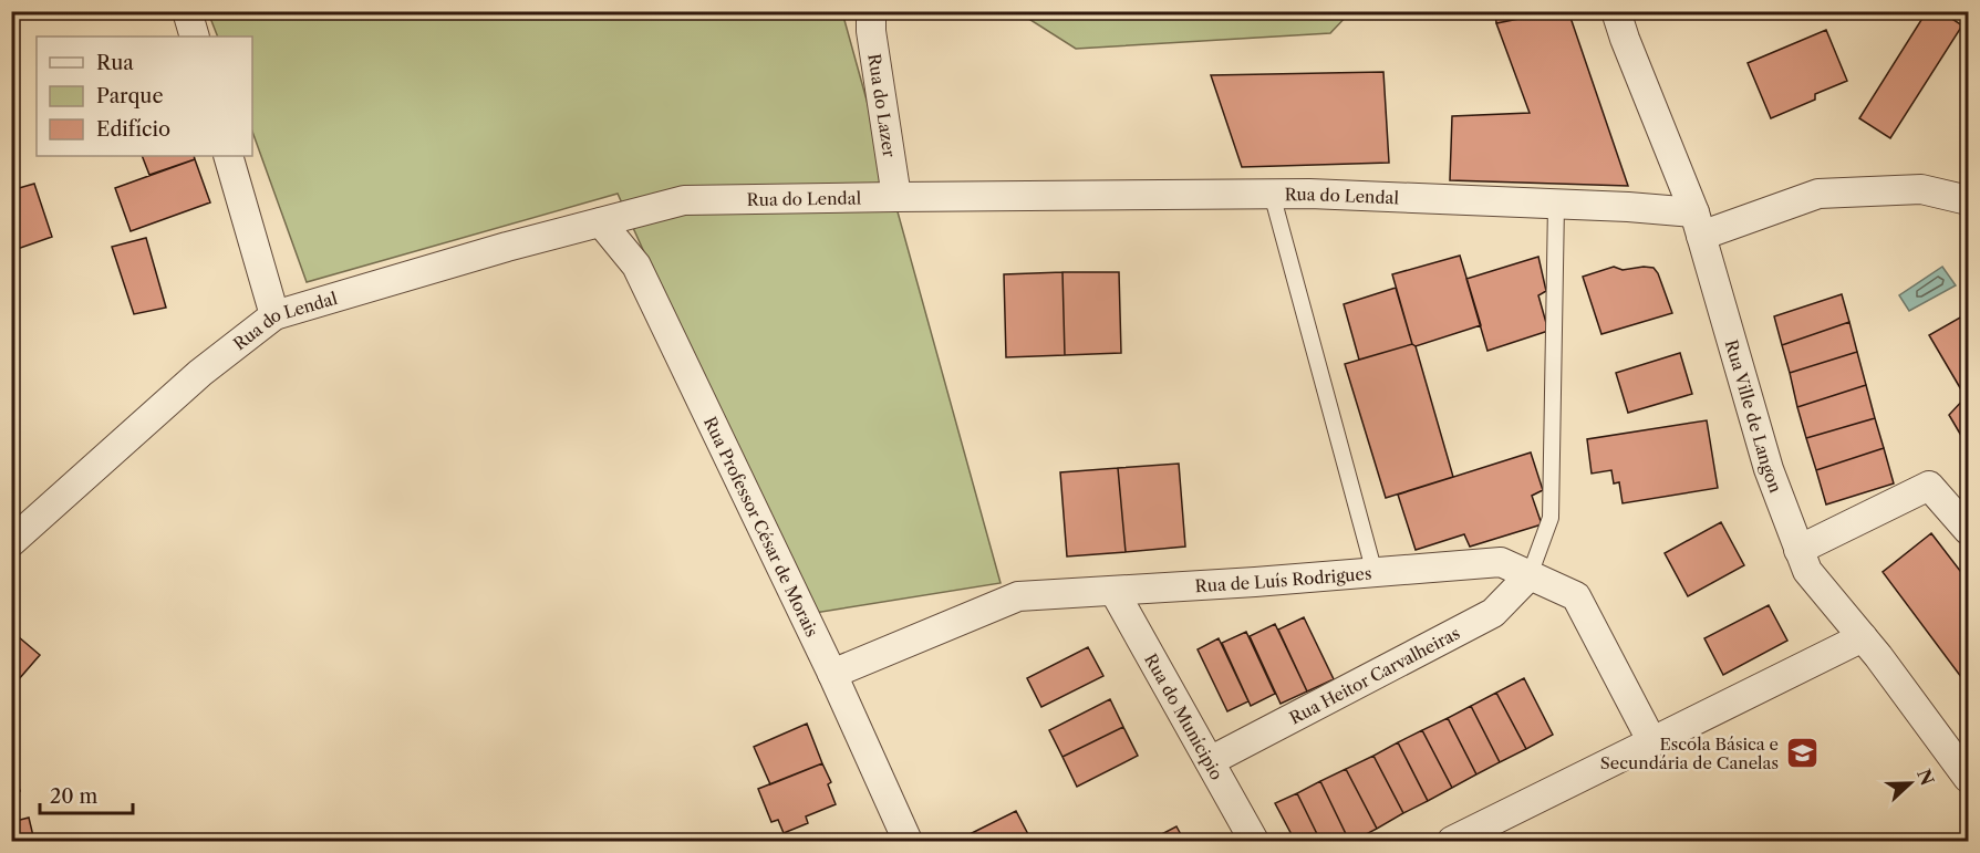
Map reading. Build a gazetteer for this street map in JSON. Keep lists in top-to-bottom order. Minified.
{"streets":{"street":["Rua do Lazer","Rua do Lendal","Rua Ville de Langon","Rua Professor César de Morais","Rua de Luís Rodrigues","Rua Heitor Carvalheiras","Rua do Munícipio"]},"crossings":[["Rua do Lazer","Rua do Lendal"],["Rua do Lendal","Rua Ville de Langon"],["Rua do Lendal","Rua Professor César de Morais"],["Rua Professor César de Morais","Rua de Luís Rodrigues"],["Rua de Luís Rodrigues","Rua Heitor Carvalheiras"],["Rua de Luís Rodrigues","Rua do Munícipio"],["Rua Heitor Carvalheiras","Rua do Munícipio"]],"places":{"school or university":["Escola Básica e Secundária de Canelas"]},"legend":["Rua","Parque","Edifício"],"scale_bar":"20 m","north":"right"}
